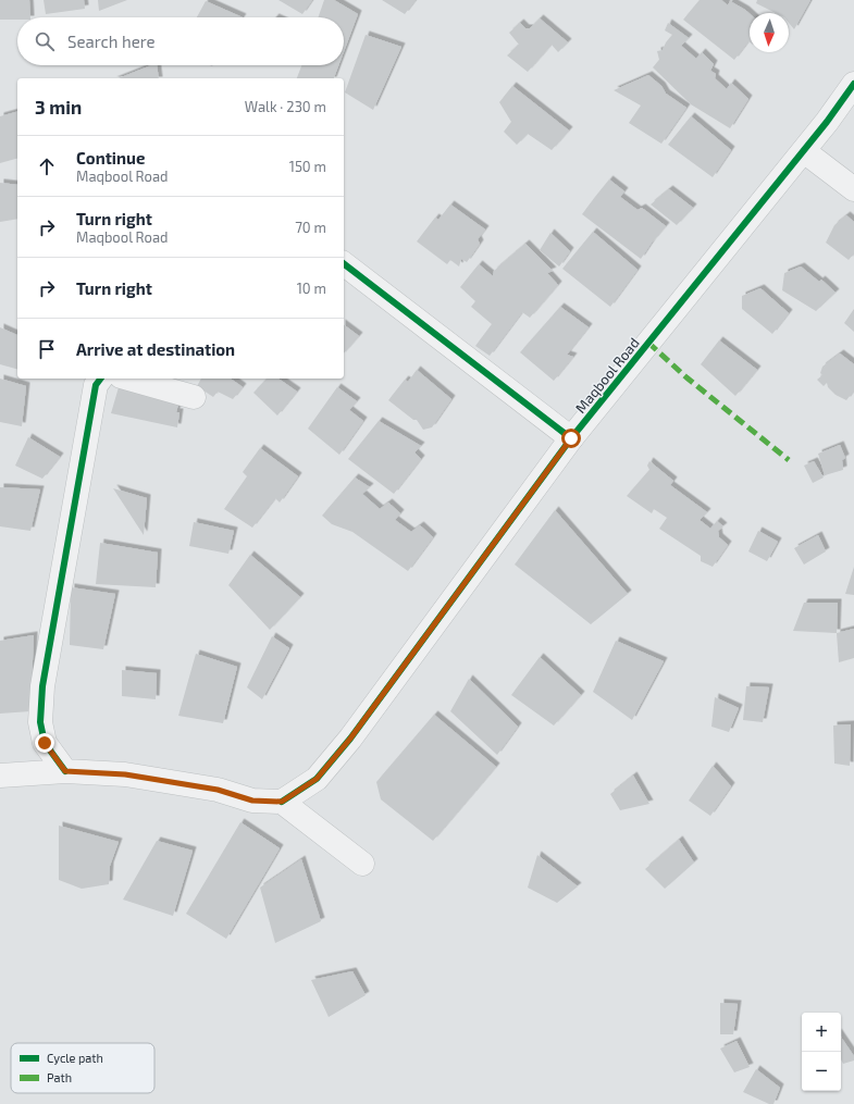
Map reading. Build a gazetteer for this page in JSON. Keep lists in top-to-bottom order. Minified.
{"streets":{"street":["Maqbool Road"]},"legend":["Cycle path","Path"],"north":"bottom","page":{"search":"Search here","heading":["3 min","Walk · 230 m"],"list":[["Continue","Maqbool Road","150 m"],["Turn right","Maqbool Road","70 m"],["Turn right","10 m"],"Arrive at destination"],"map_buttons":["+","−"]}}
